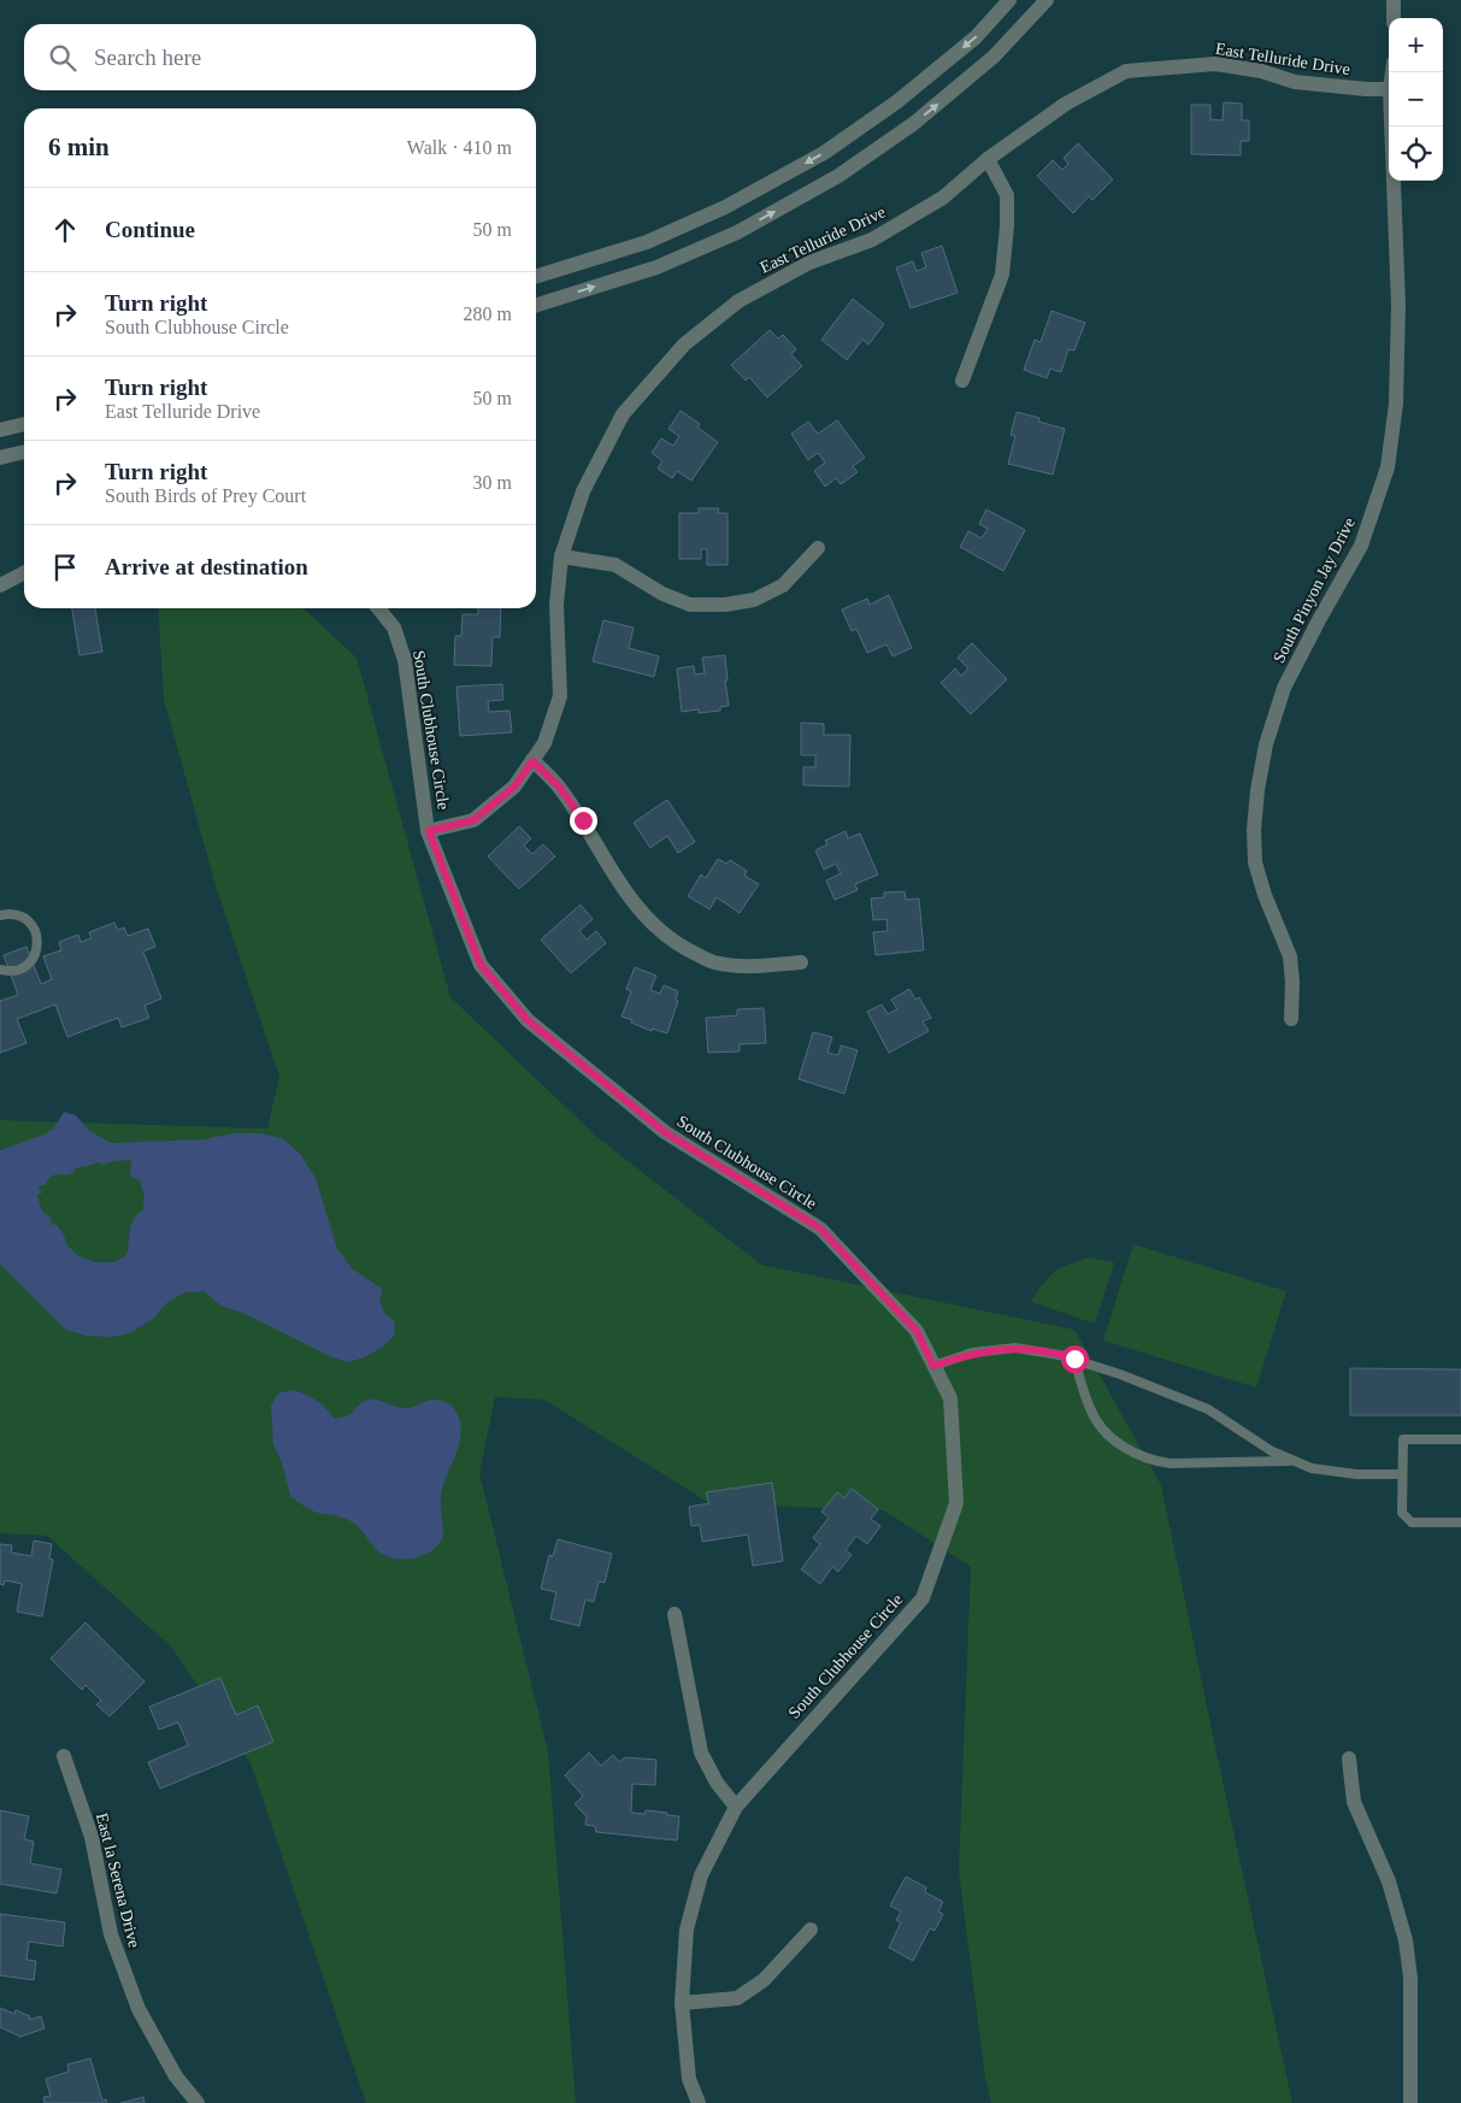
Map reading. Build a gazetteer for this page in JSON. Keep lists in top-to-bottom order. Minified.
{"streets":{"street":["East Telluride Drive","South Pinyon Jay Drive","South Clubhouse Circle","East la Serena Drive"]},"crossings":[["East Telluride Drive","South Clubhouse Circle"]],"page":{"map_buttons":["+","−"],"search":"Search here","heading":["6 min","Walk · 410 m"],"list":[["Continue","50 m"],["Turn right","South Clubhouse Circle","280 m"],["Turn right","East Telluride Drive","50 m"],["Turn right","South Birds of Prey Court","30 m"],"Arrive at destination"]}}
